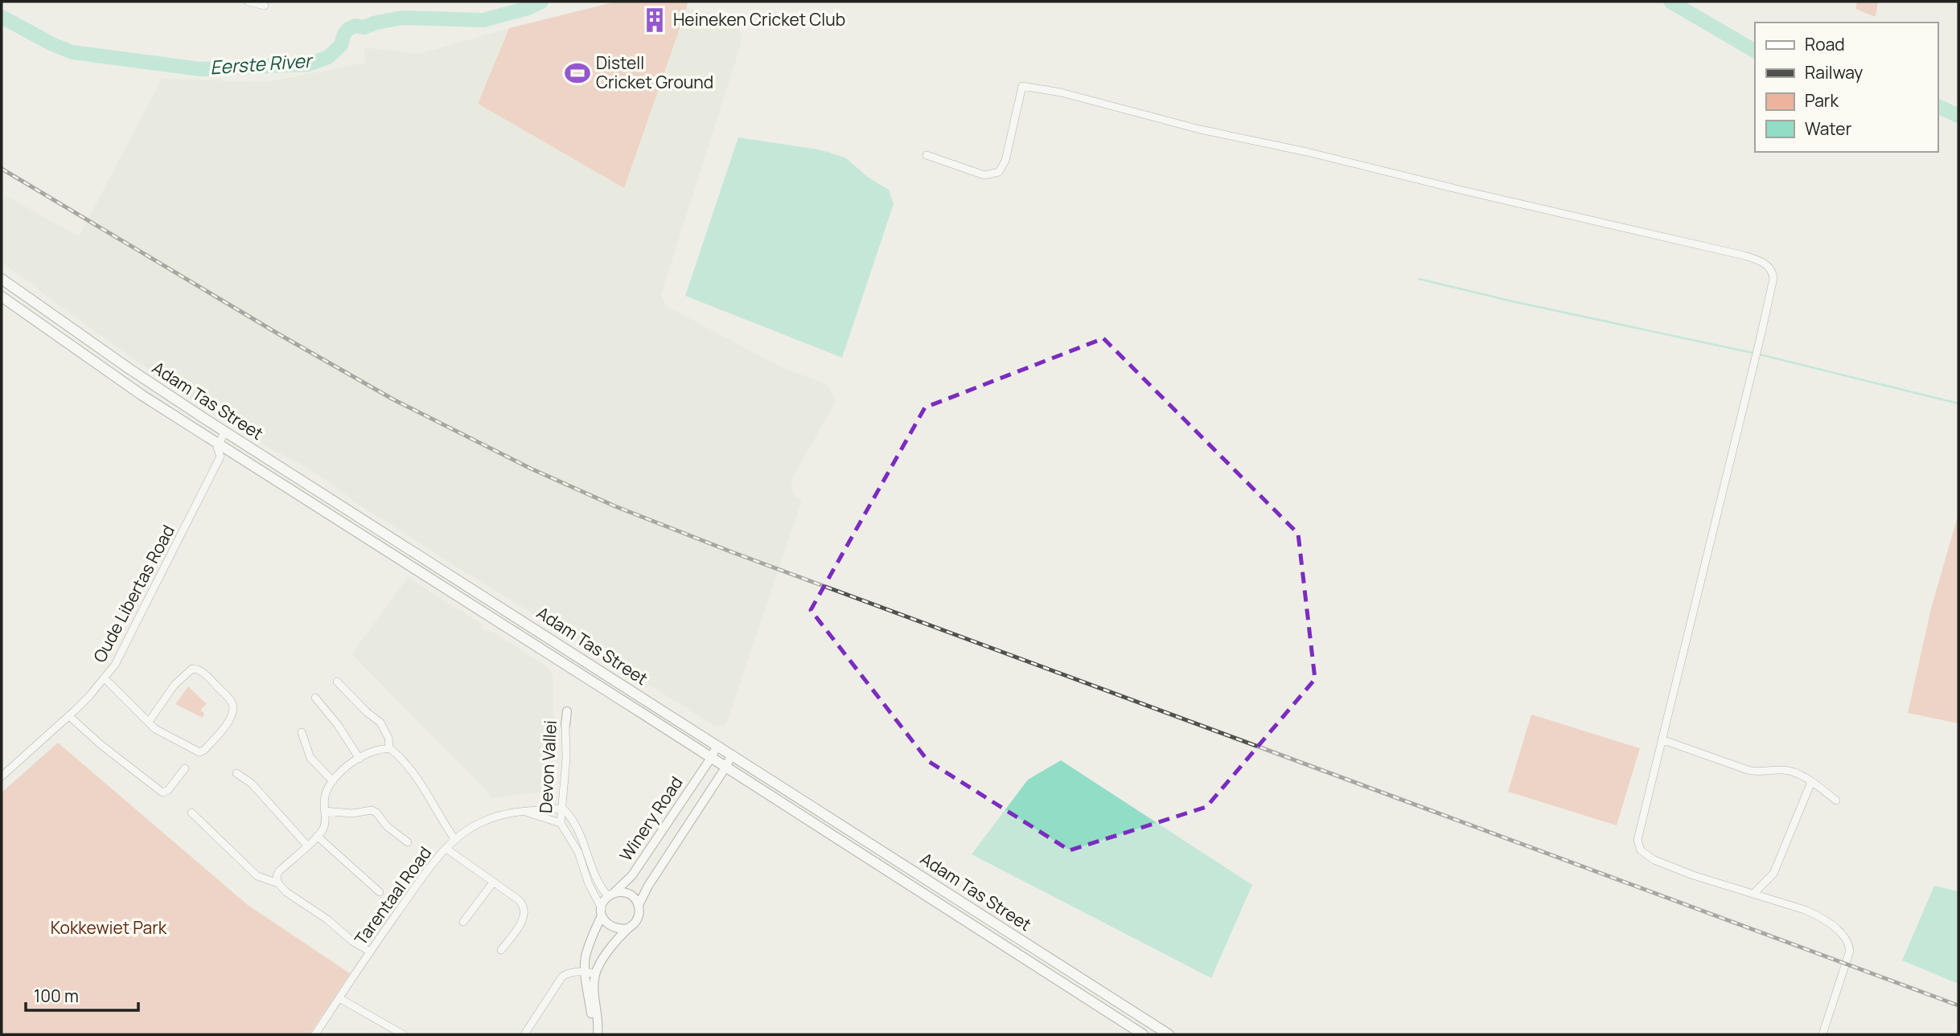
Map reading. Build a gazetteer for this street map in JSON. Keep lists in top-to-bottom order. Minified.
{"streets":{"main road":["Adam Tas Street"],"street":["Oude Libertas Road","Devon Vallei","Winery Road","Tarentaal Road"]},"crossings":[["Adam Tas Street","Winery Road"],["Devon Vallei","Tarentaal Road"]],"water":["Eerste River"],"parks":["Kokkewiet Park"],"places":{"building":["Heineken Cricket Club"],"sports":["Distell Cricket Ground"]},"legend":["Road","Railway","Park","Water"],"scale_bar":"100 m"}
